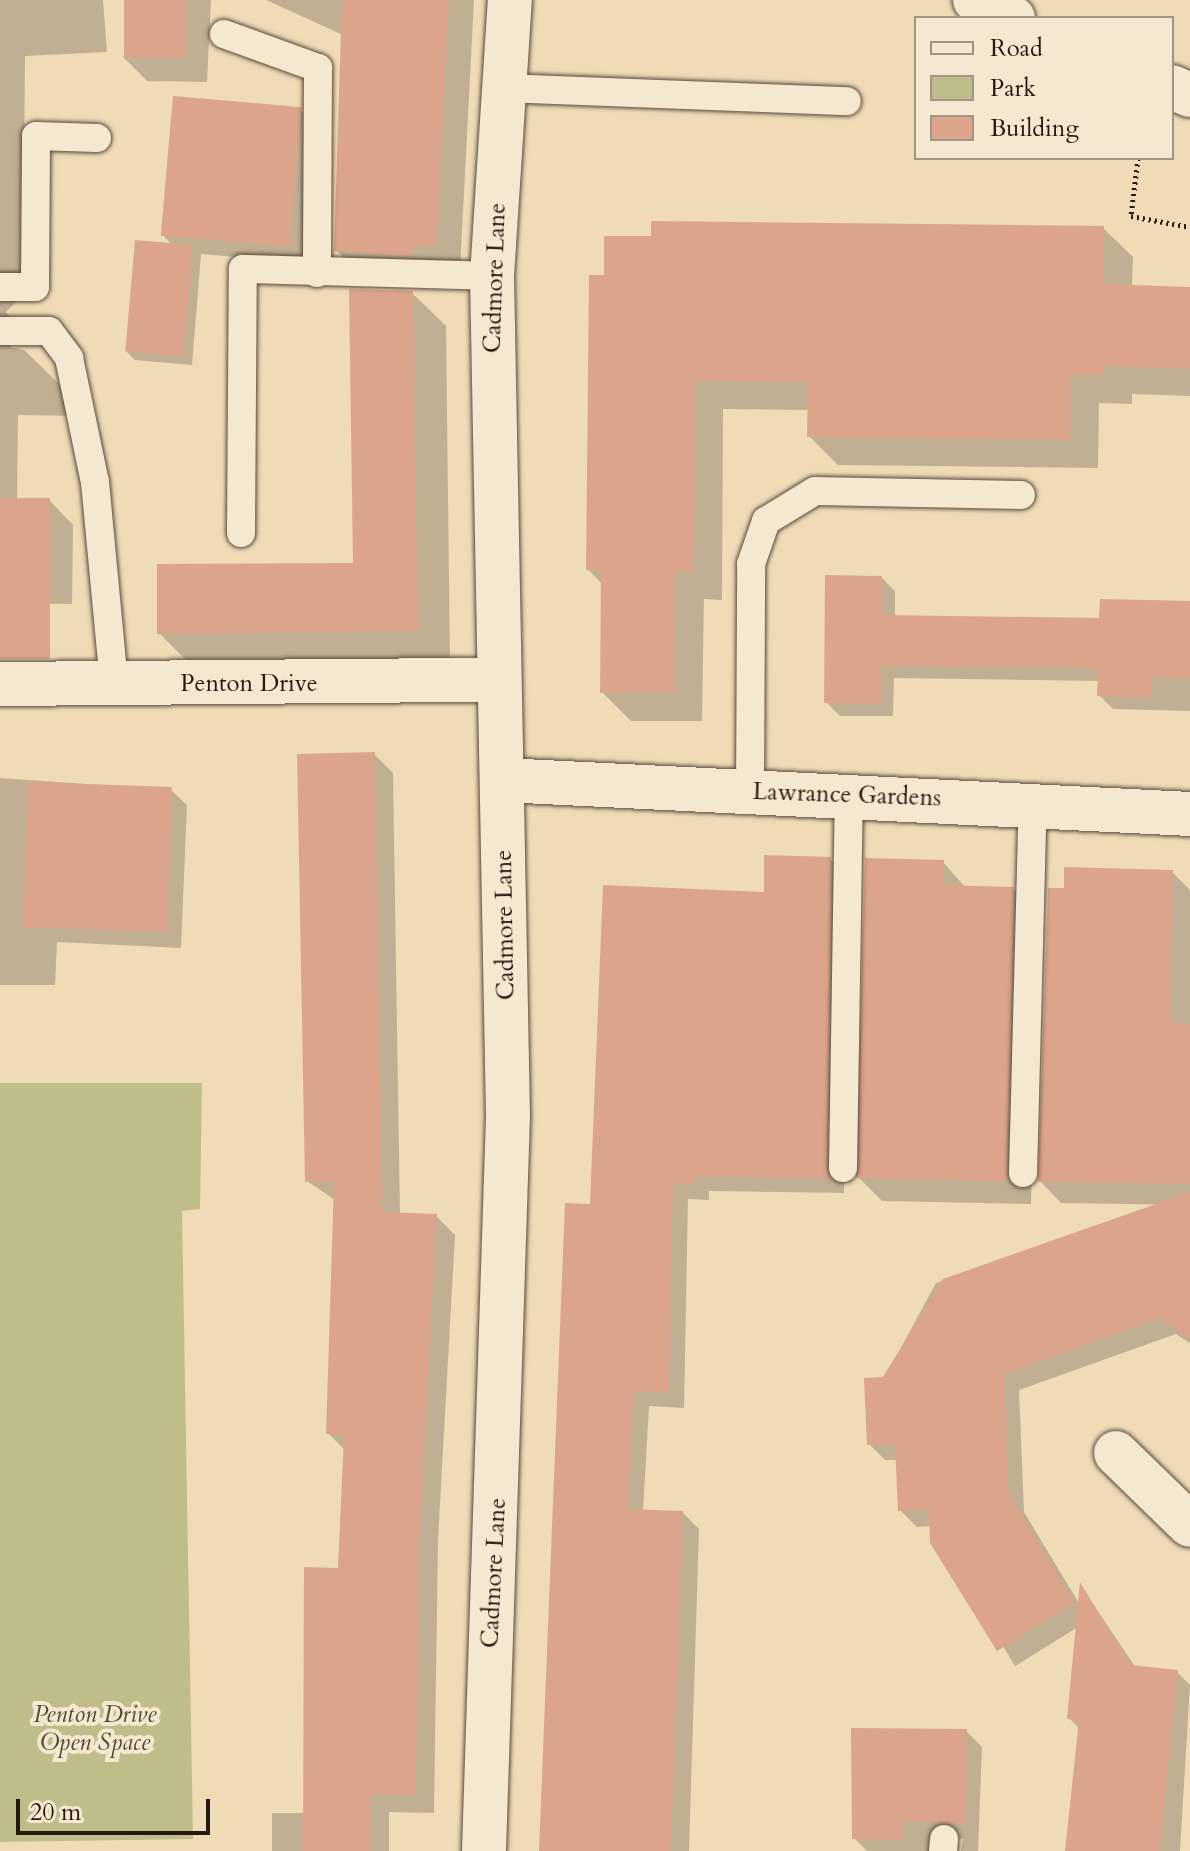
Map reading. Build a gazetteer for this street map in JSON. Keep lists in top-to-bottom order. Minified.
{"streets":{"street":["Cadmore Lane","Penton Drive","Lawrance Gardens"]},"crossings":[["Cadmore Lane","Penton Drive"],["Cadmore Lane","Lawrance Gardens"]],"parks":["Penton Drive Open Space"],"legend":["Road","Park","Building"],"scale_bar":"20 m"}
